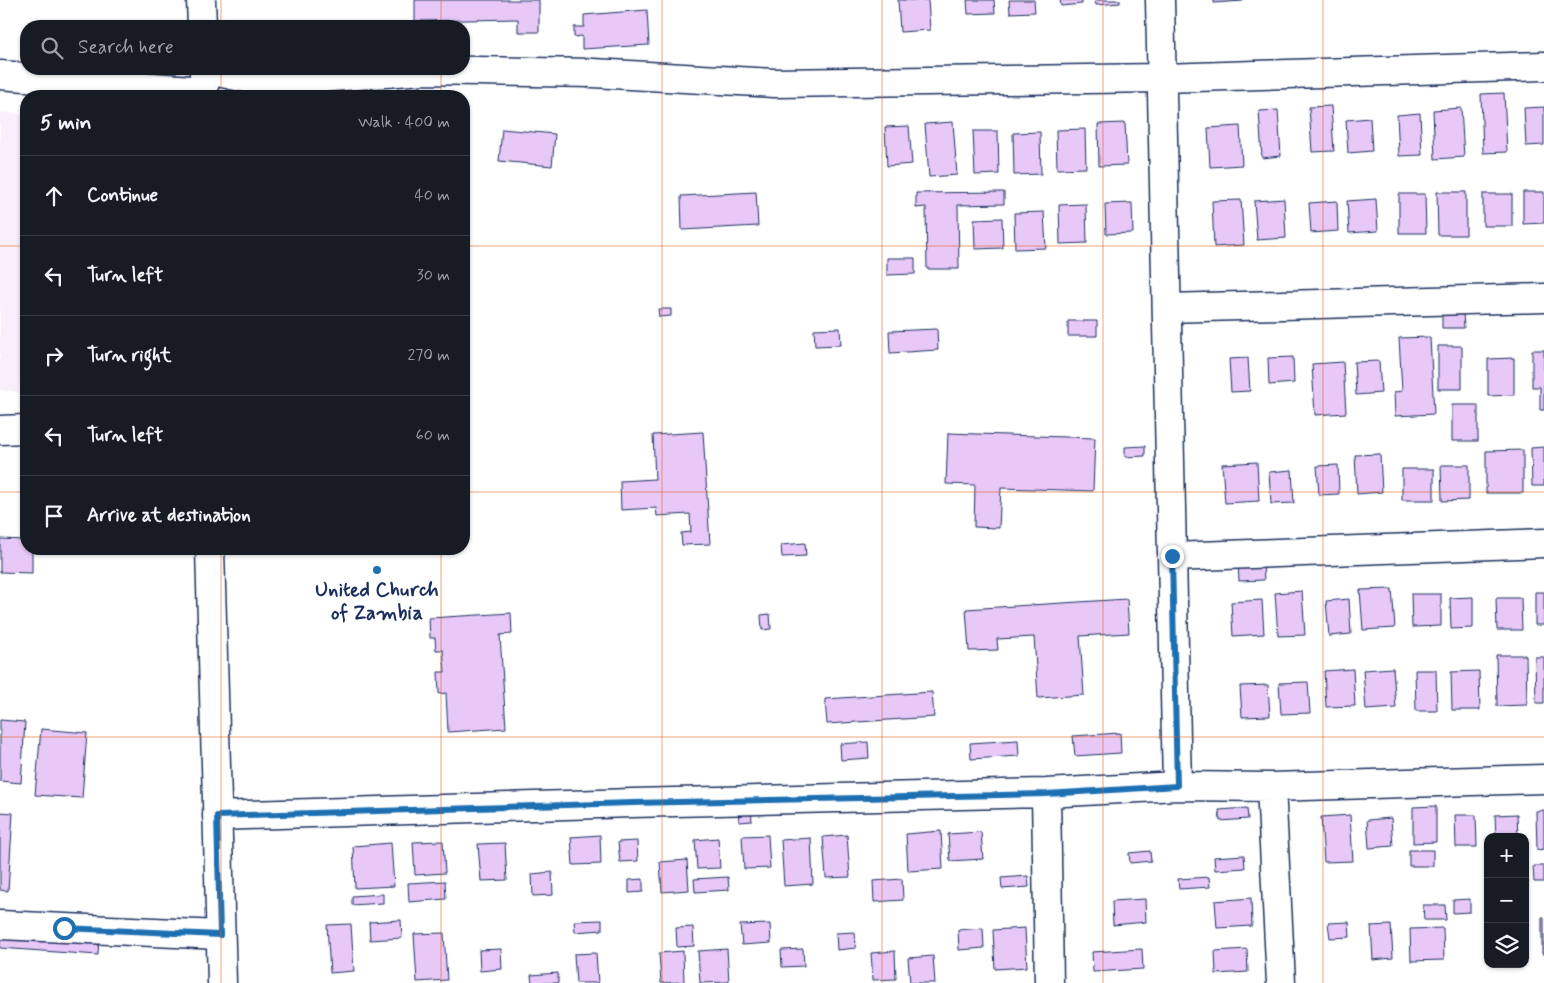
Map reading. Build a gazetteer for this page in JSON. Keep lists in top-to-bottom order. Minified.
{"places":["United Church of Zambia"],"page":{"search":"Search here","heading":["5 min","Walk · 400 m"],"list":[["Continue","40 m"],["Turn left","30 m"],["Turn right","270 m"],["Turn left","60 m"],"Arrive at destination"],"map_buttons":["+","−"]}}
